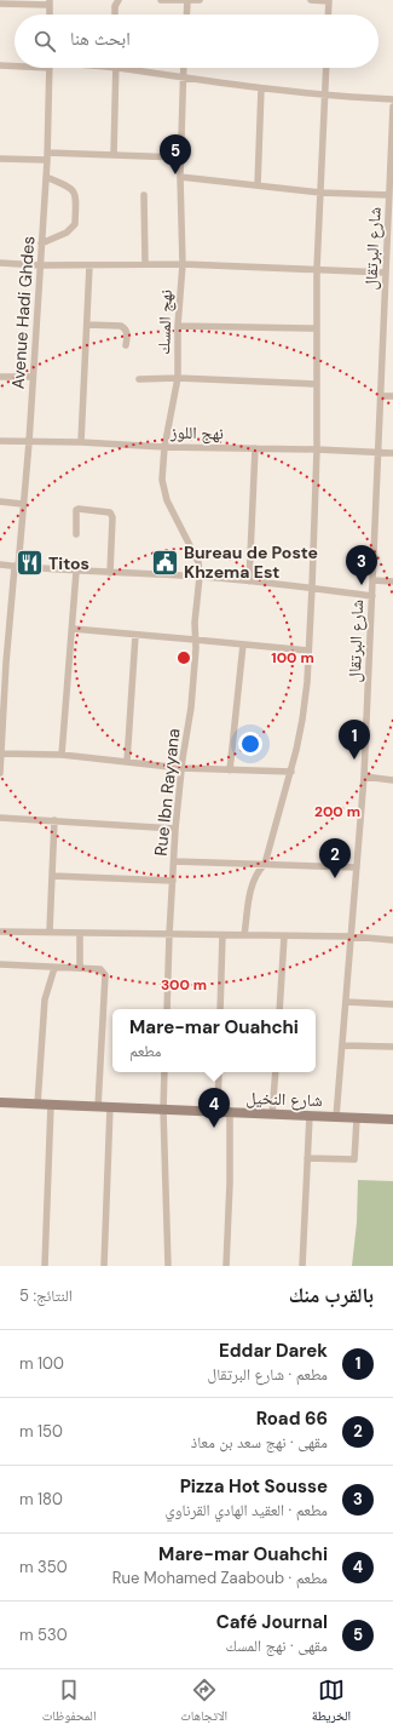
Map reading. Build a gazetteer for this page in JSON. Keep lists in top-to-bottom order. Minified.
{"streets":{"street":["شارع البرتقال","Avenue Hadi Ghdes","نهج المسك","نهج اللوز","Rue Ibn Rayyana","شارع النخيل"]},"crossings":[["شارع البرتقال","نهج اللوز"],["شارع البرتقال","شارع النخيل"],["Avenue Hadi Ghdes","نهج اللوز"],["نهج المسك","نهج اللوز"],["نهج المسك","Rue Ibn Rayyana"]],"places":{"public building":["Bureau de Poste Khzema Est"],"restaurant":["Titos"]},"page":{"search":"ابحث هنا","pins":["5","3","1","2","4"],"popup":["Mare-mar Ouahchi","مطعم"],"heading":["بالقرب منك","النتائج: 5"],"list":[{"mark":"1","name":"Eddar Darek","note":"مطعم · شارع البرتقال","value":"100 m"},{"mark":"2","name":"Road 66","note":"مقهى · نهج سعد بن معاذ","value":"150 m"},{"mark":"3","name":"Pizza Hot Sousse","note":"مطعم · العقيد الهادي القرناوي","value":"180 m"},{"mark":"4","name":"Mare-mar Ouahchi","note":"مطعم · Rue Mohamed Zaaboub","value":"350 m"},{"mark":"5","name":"Café Journal","note":"مقهى · نهج المسك","value":"530 m"}],"nav":["الخريطة","الاتجاهات","المحفوظات"]},"rings":["100 m","200 m","300 m"]}
